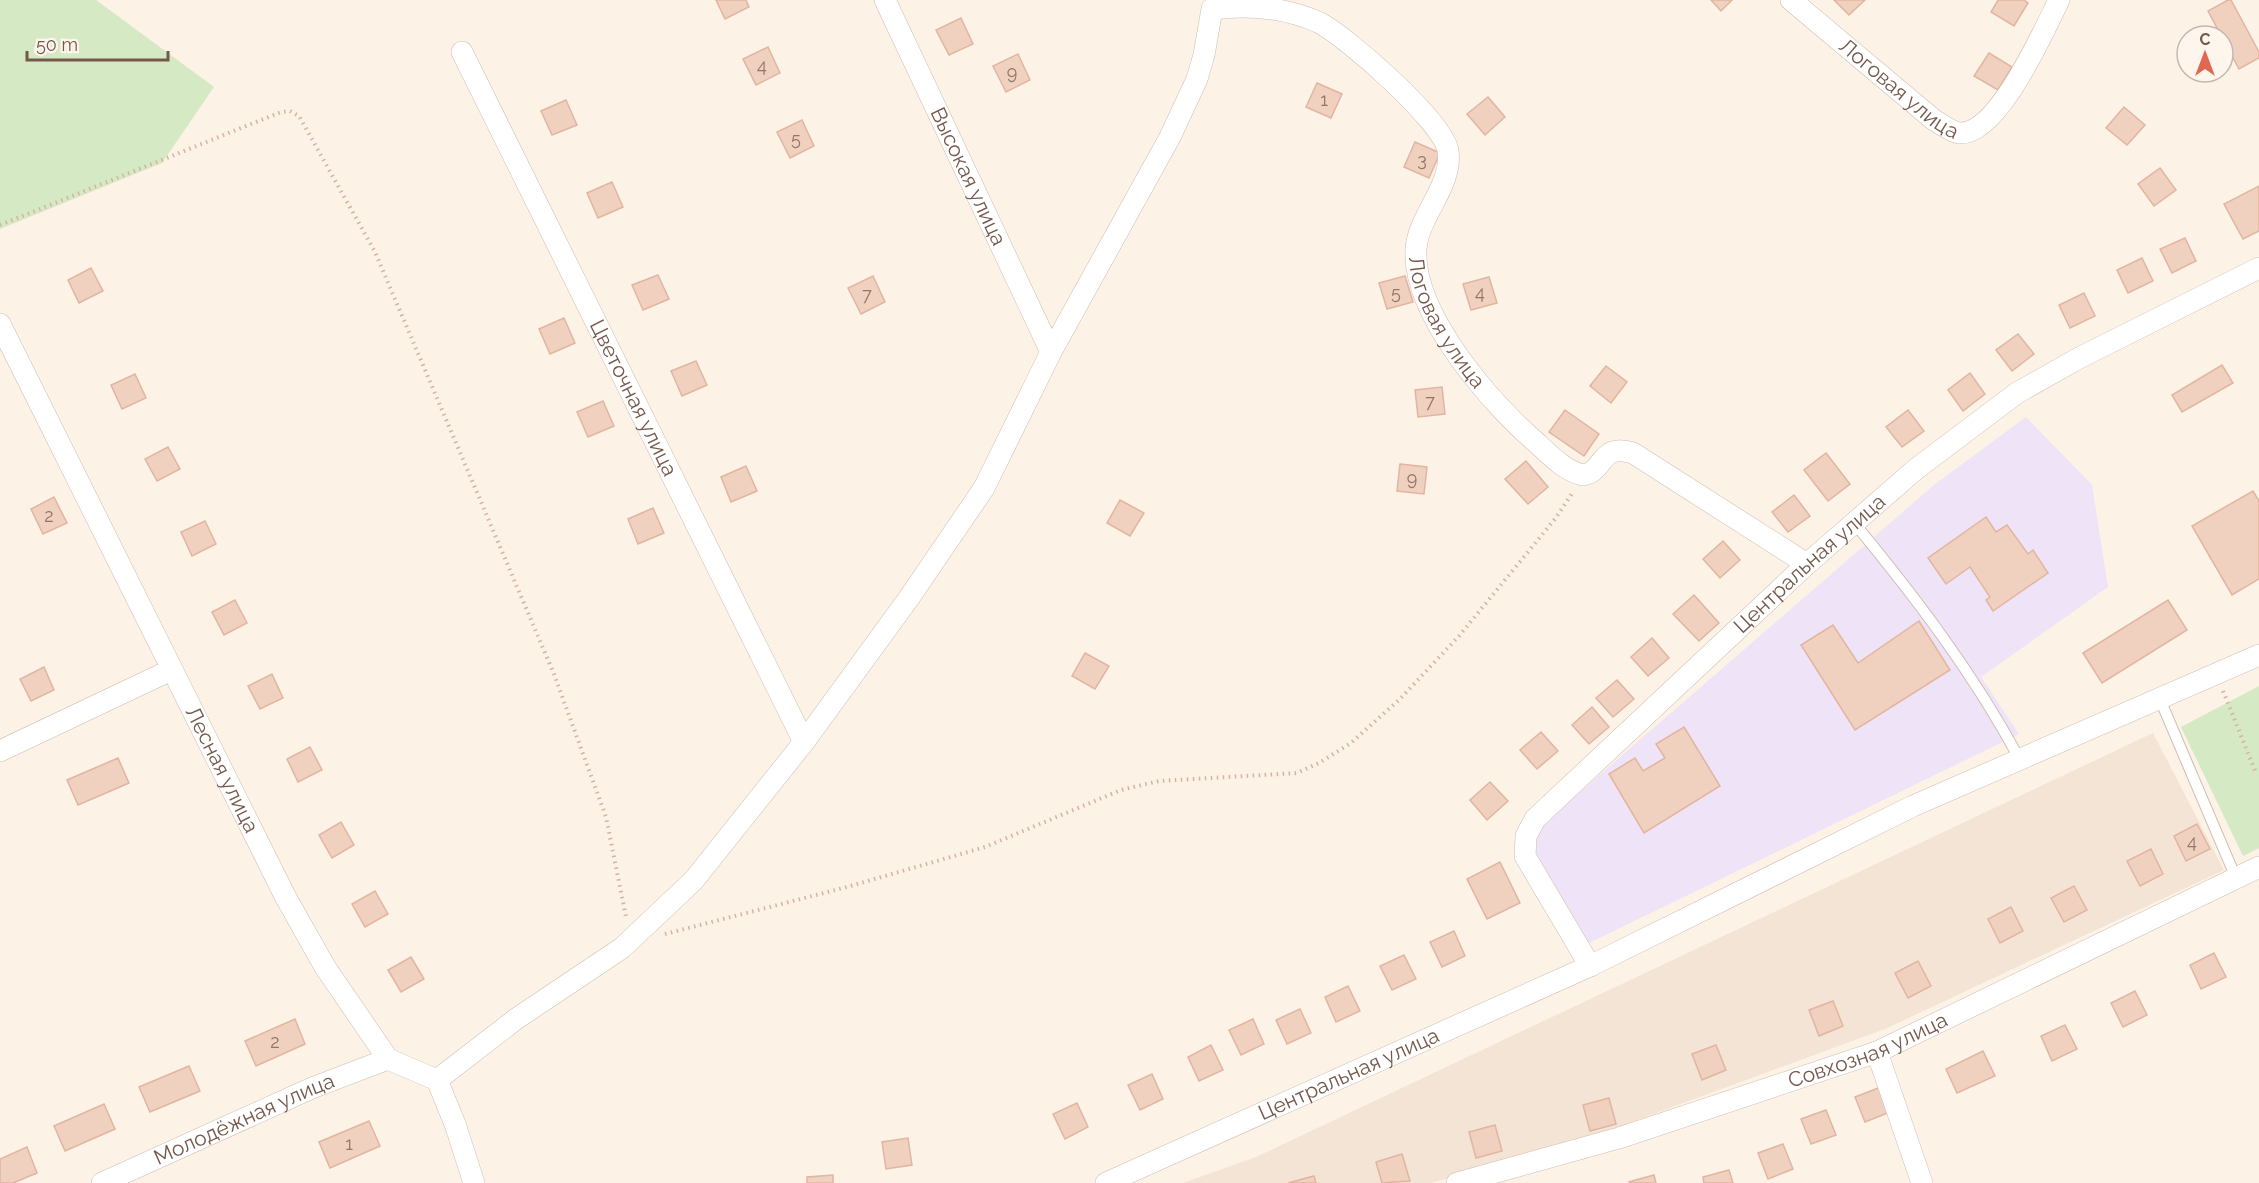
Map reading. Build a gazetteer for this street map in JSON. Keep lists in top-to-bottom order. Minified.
{"streets":{"street":["Логовая улица","Высокая улица","Цветочная улица","Центральная улица","Лесная улица","Совхозная улица","Молодёжная улица"]},"crossings":[["Логовая улица","Высокая улица"],["Лесная улица","Молодёжная улица"]],"house_numbers":["4","9","1","5","3","5","4","7","7","9","2","4","2","1"],"scale_bar":"50 m","north":"top"}
